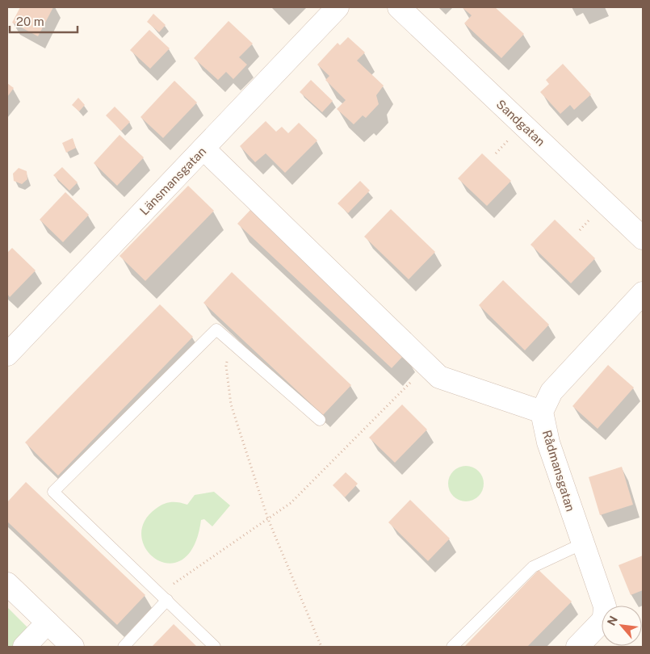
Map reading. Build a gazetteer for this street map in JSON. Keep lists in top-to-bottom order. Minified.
{"streets":{"street":["Sandgatan","Länsmansgatan","Rådmansgatan"]},"scale_bar":"20 m","north":"top left"}
